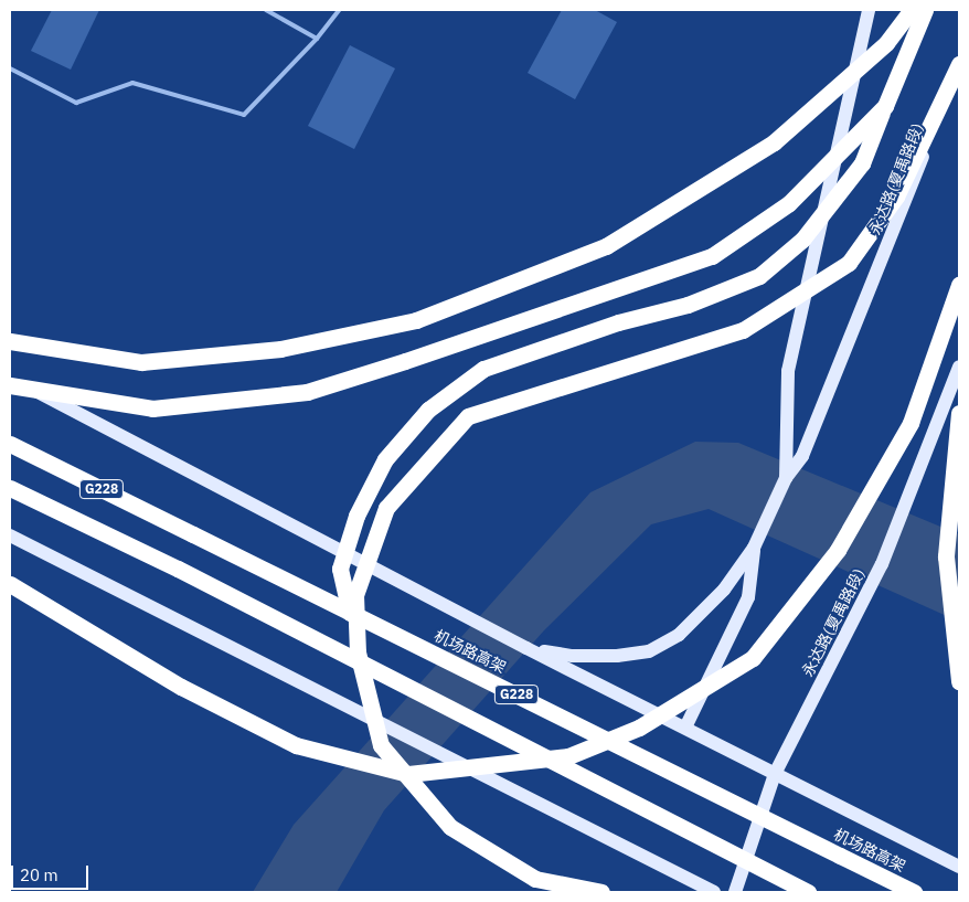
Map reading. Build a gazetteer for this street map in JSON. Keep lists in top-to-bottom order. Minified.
{"streets":{"highway":["G228","机场路高架"],"main road":["永达路(夏禹路段)"]},"scale_bar":"20 m"}
